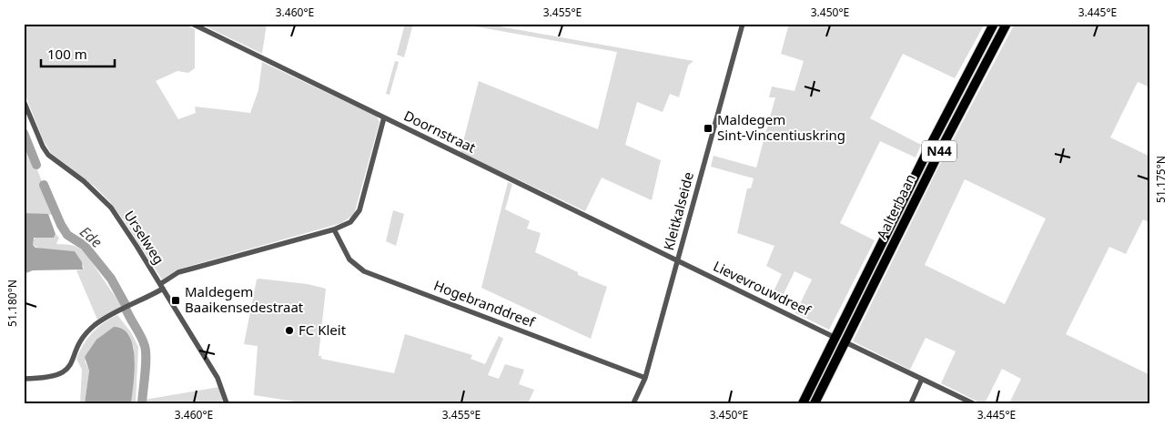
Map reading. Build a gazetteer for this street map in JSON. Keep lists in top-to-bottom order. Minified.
{"streets":{"highway":["N44","Aalterbaan"],"street":["Doornstraat","Kleitkalseide","Urselweg","Lievevrouwdreef","Hogebranddreef"]},"crossings":[["Doornstraat","Kleitkalseide"],["Doornstraat","Lievevrouwdreef"],["Aalterbaan","Lievevrouwdreef"],["Kleitkalseide","Lievevrouwdreef"],["Kleitkalseide","Hogebranddreef"]],"water":["Ede"],"places":{"transit":["Maldegem Sint-Vincentiuskring","Maldegem Baaikensedestraat"],"other":["FC Kleit"]},"scale_bar":"100 m","coordinates":["3.460°E","3.455°E","3.450°E","3.445°E","51.175°N","51.180°N"]}
